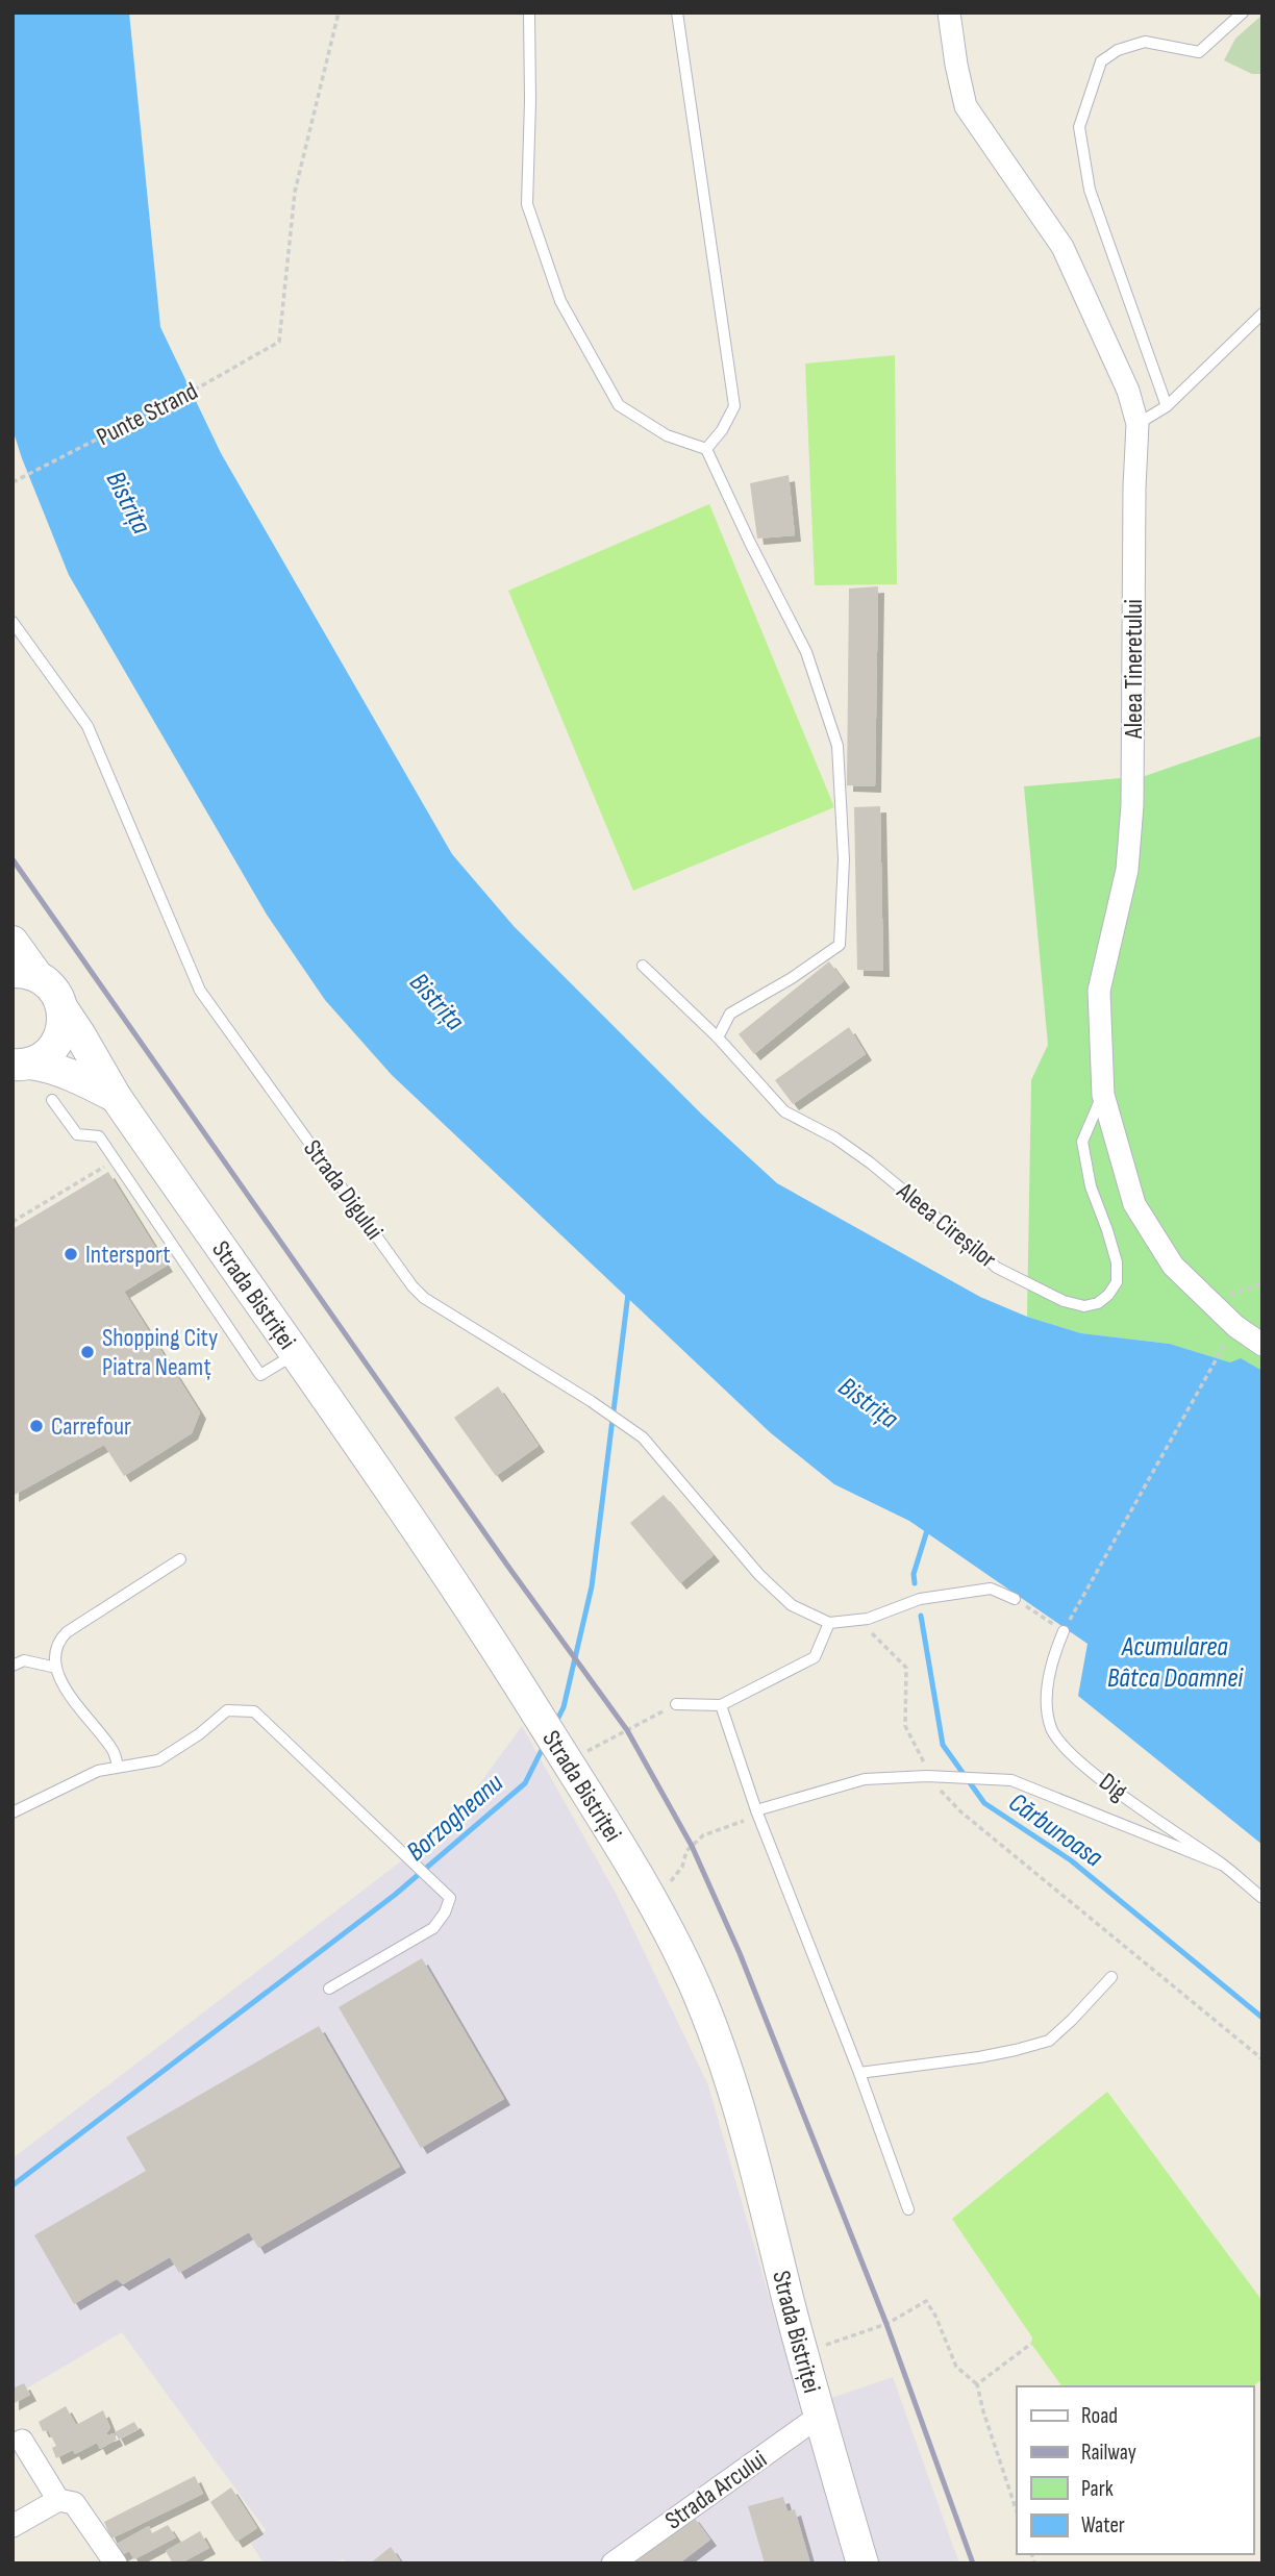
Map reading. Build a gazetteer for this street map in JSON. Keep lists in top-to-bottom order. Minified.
{"streets":{"main road":["Strada Bistriței"],"street":["Aleea Tineretului","Strada Arcului"],"lane":["Strada Digului","Aleea Cireșilor","Dig"],"path":["Punte Strand"]},"crossings":[["Aleea Tineretului","Aleea Cireșilor"],["Strada Bistriței","Strada Arcului"]],"water":["Bistrița","Acumularea Bâtca Doamnei","Borzogheanu","Cărbunoasa"],"places":["Intersport","Shopping City Piatra Neamț","Carrefour"],"legend":["Road","Railway","Park","Water"]}
